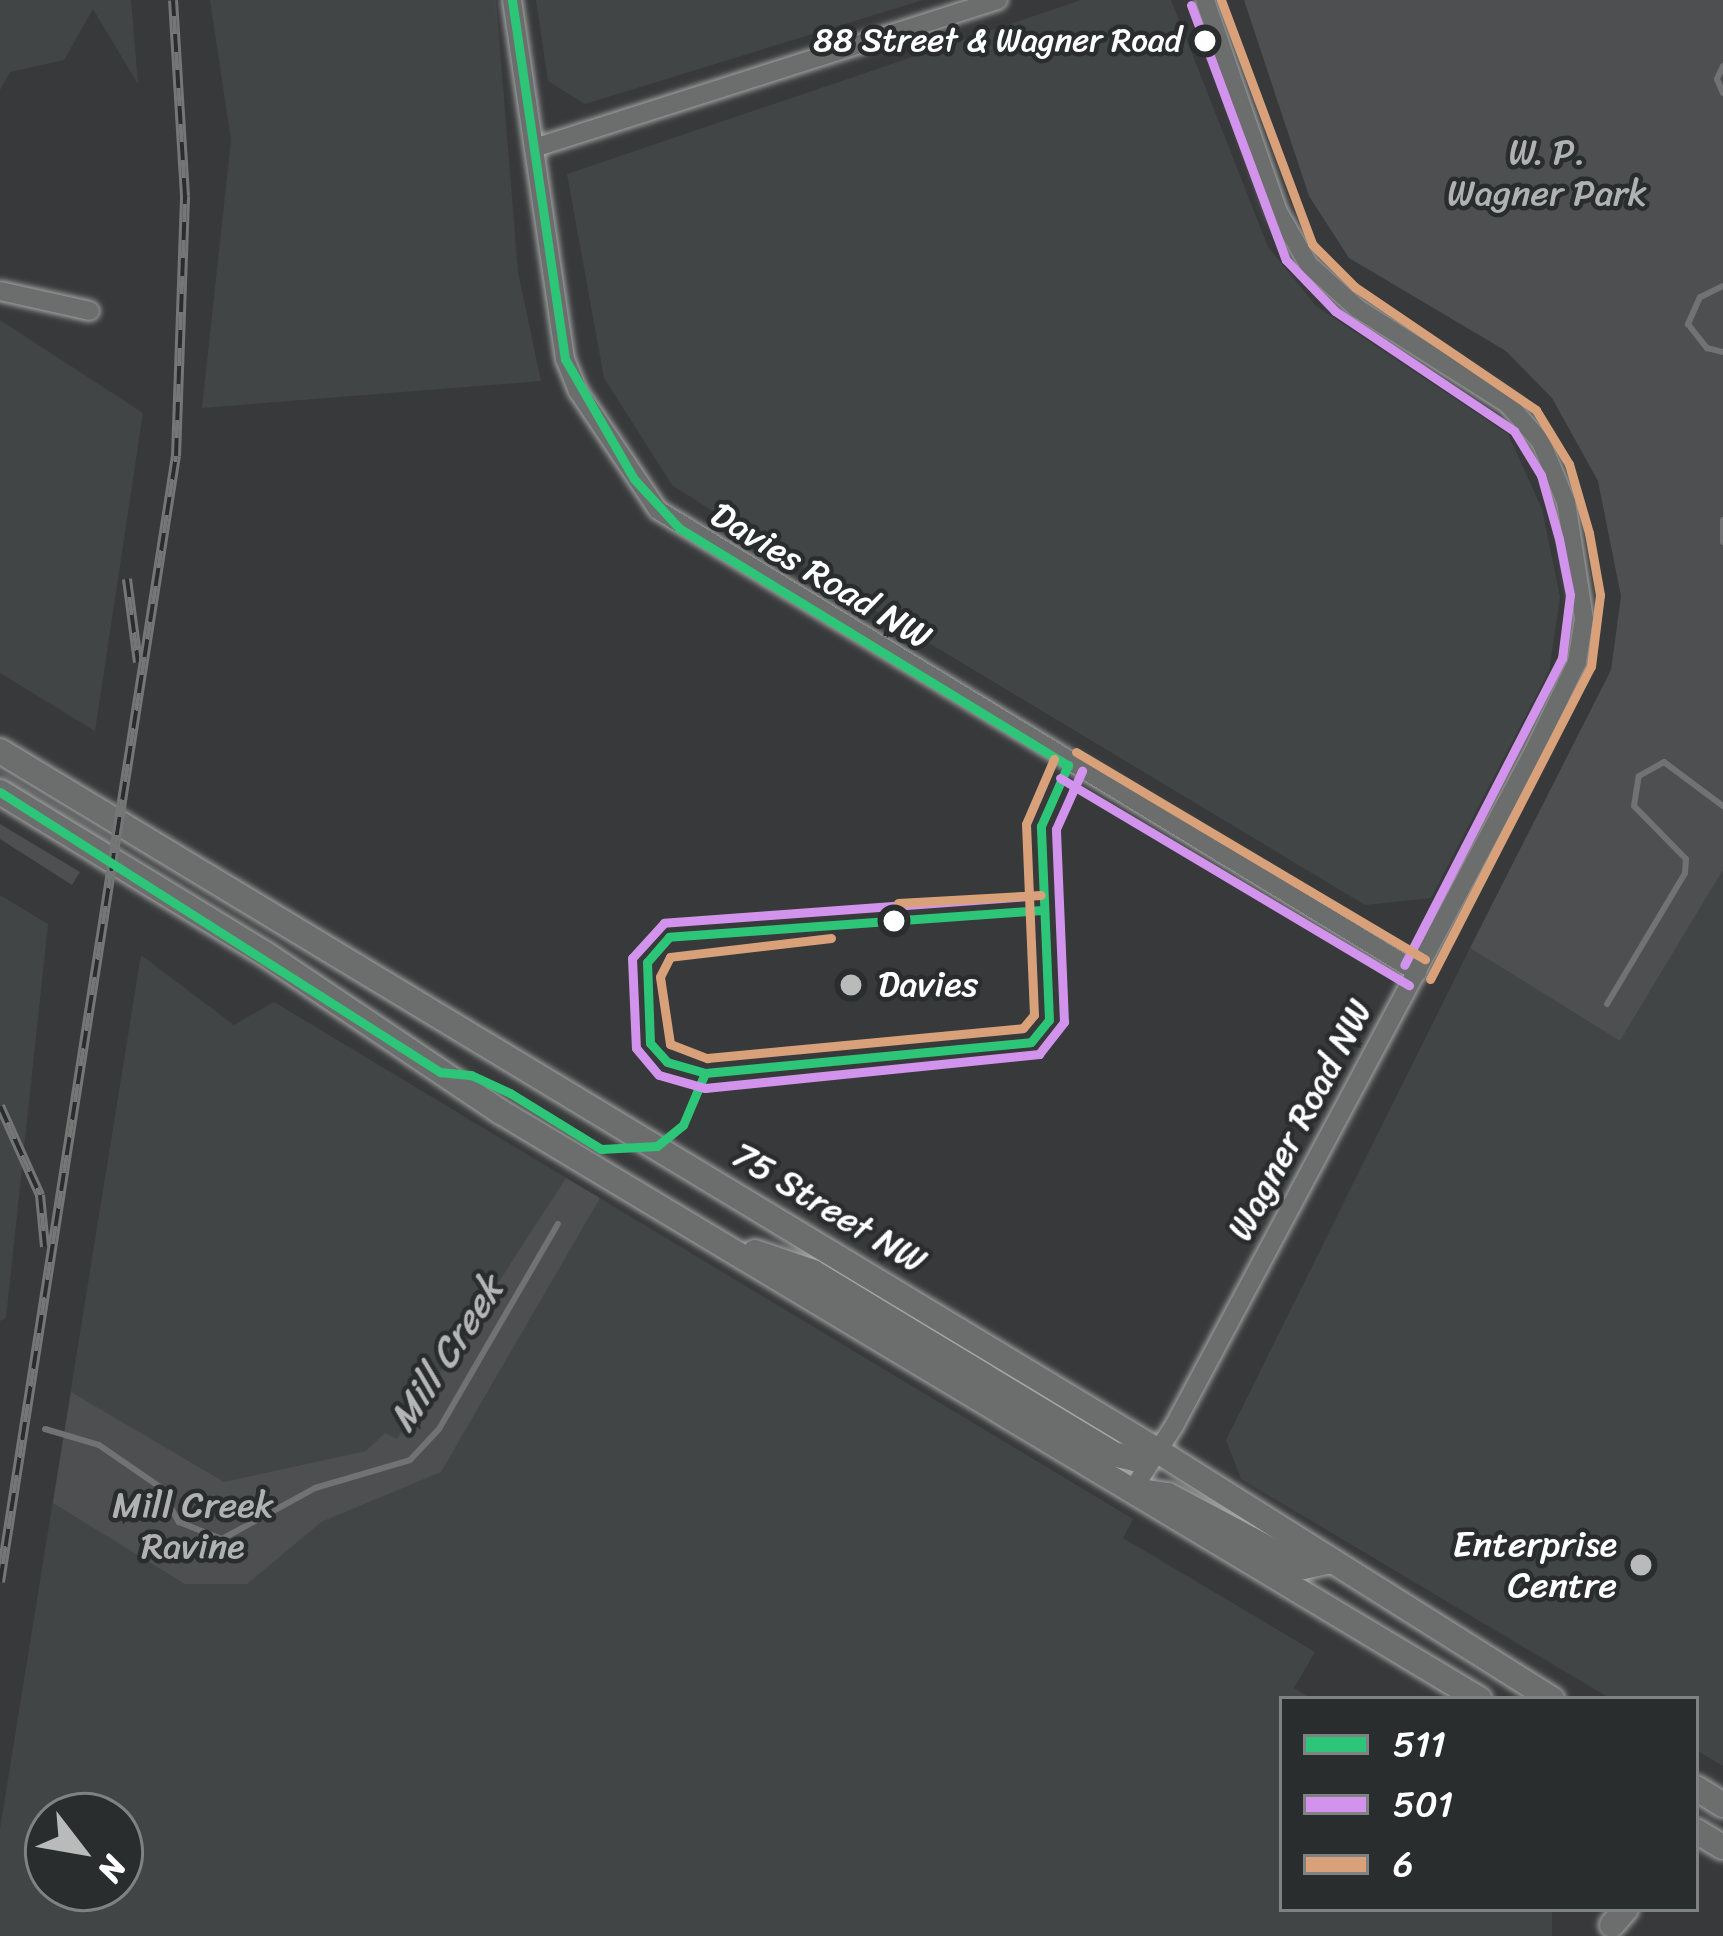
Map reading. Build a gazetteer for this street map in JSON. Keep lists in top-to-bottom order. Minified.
{"streets":{"main road":["75 Street NW"],"street":["Davies Road NW","Wagner Road NW"]},"crossings":[["Davies Road NW","Wagner Road NW"],["Wagner Road NW","75 Street NW"]],"water":["Mill Creek"],"parks":["W. P. Wagner Park","Mill Creek Ravine"],"places":["88 Street & Wagner Road","Davies","Enterprise Centre"],"lines":["transit line 511","transit line 6","transit line 501"],"legend":["511","501","6"],"north":"bottom right"}
